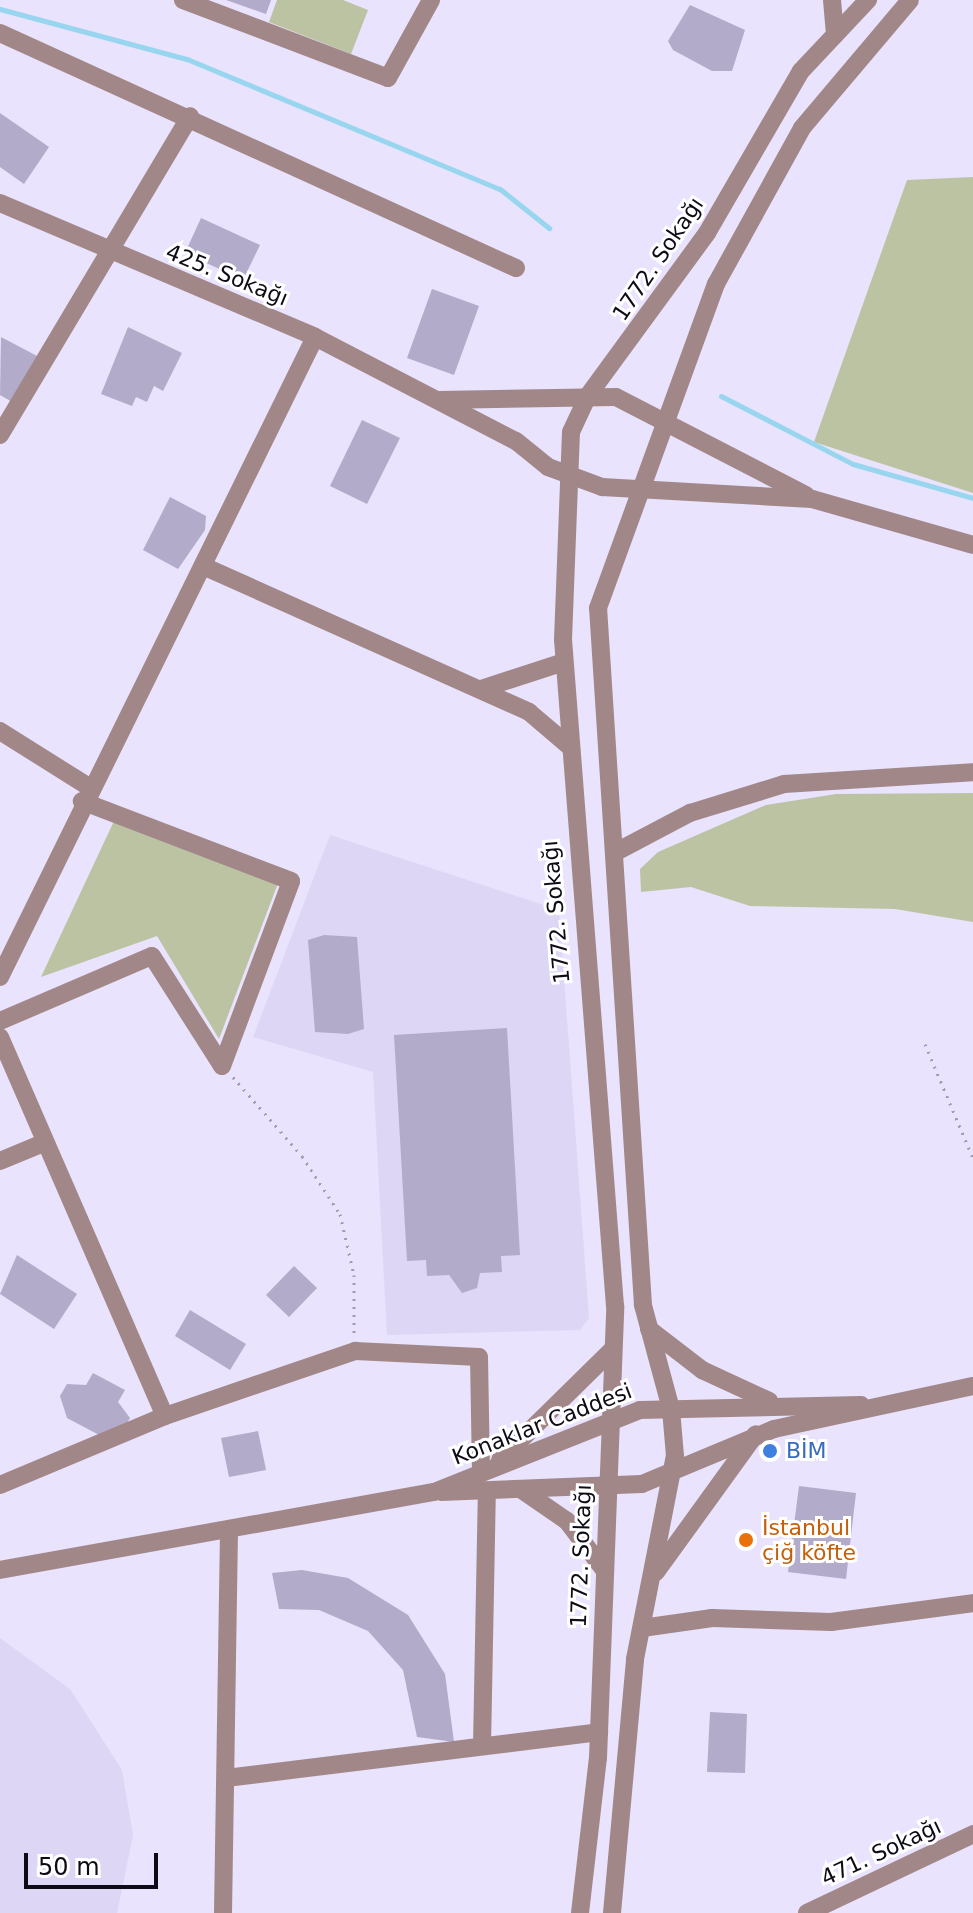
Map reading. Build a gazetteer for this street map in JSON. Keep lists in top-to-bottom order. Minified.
{"streets":{"street":["1772. Sokağı","425. Sokağı","Konaklar Caddesi","471. Sokağı"]},"crossings":[["1772. Sokağı","425. Sokağı"],["1772. Sokağı","Konaklar Caddesi"]],"places":["BİM","İstanbul çiğ köfte"],"scale_bar":"50 m"}
